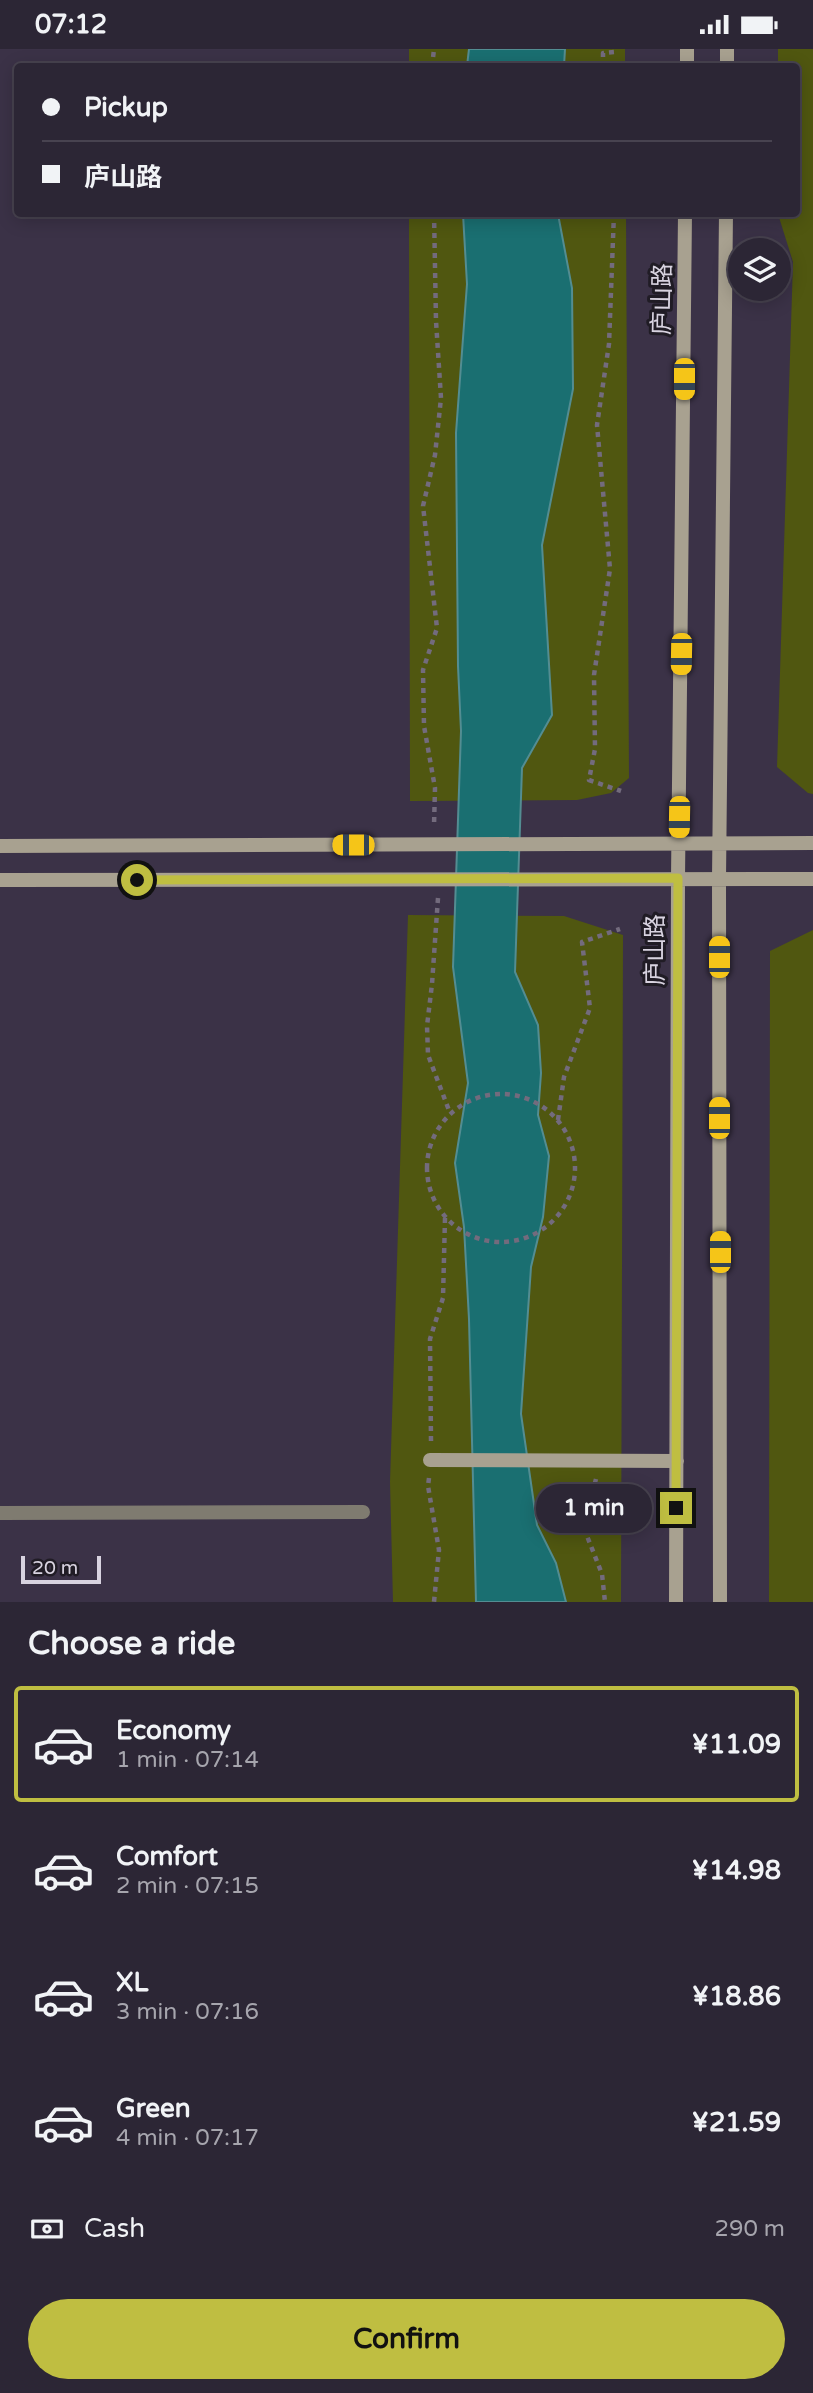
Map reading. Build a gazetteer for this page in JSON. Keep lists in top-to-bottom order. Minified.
{"streets":{"main road":["庐山路"]},"scale_bar":"20 m","page":{"status":"07:12","banner":["Pickup","庐山路"],"bubble":"1 min","scale":"20 m","heading":"Choose a ride","list":[{"name":"Economy","note":"1 min · 07:14","value":"¥11.09"},{"name":"Comfort","note":"2 min · 07:15","value":"¥14.98"},{"name":"XL","note":"3 min · 07:16","value":"¥18.86"},{"name":"Green","note":"4 min · 07:17","value":"¥21.59"}],"pay":["Cash","290 m"],"buttons":"Confirm"}}
